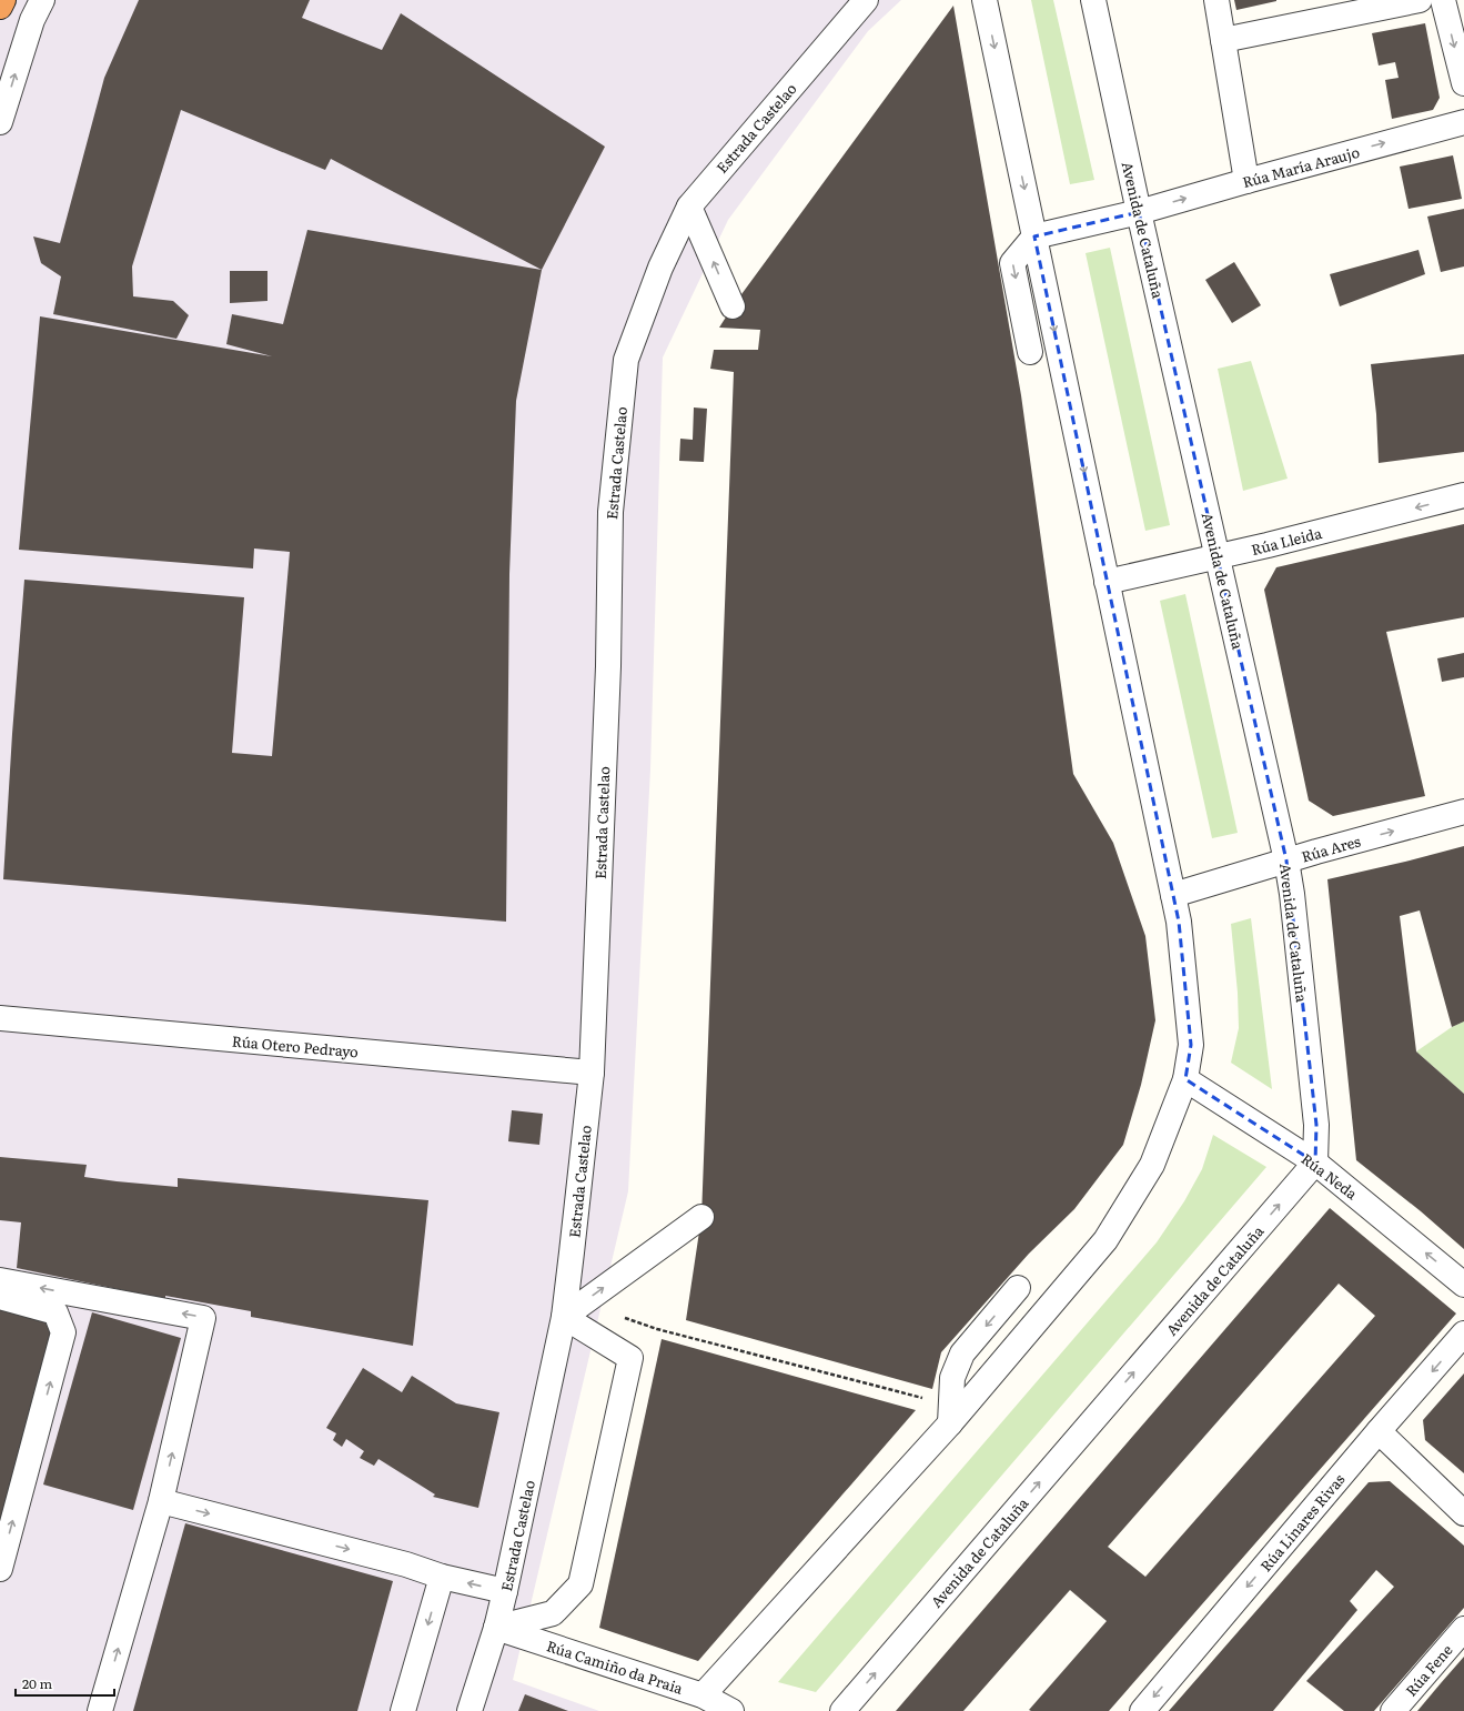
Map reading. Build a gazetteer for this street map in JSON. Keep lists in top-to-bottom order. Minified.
{"streets":{"street":["Estrada Castelao","Rúa María Araujo","Avenida de Cataluña","Rúa Lleida","Rúa Ares","Rúa Otero Pedrayo","Rúa Neda","Rúa Linares Rivas","Rúa Camiño da Praia","Rúa Fene"]},"crossings":[["Estrada Castelao","Rúa Otero Pedrayo"],["Estrada Castelao","Rúa Camiño da Praia"],["Rúa María Araujo","Avenida de Cataluña"],["Avenida de Cataluña","Rúa Lleida"],["Avenida de Cataluña","Rúa Ares"],["Avenida de Cataluña","Rúa Neda"]],"one_way":["Rúa Lleida","Rúa Ares","Rúa Neda","Rúa Linares Rivas"],"scale_bar":"20 m"}
